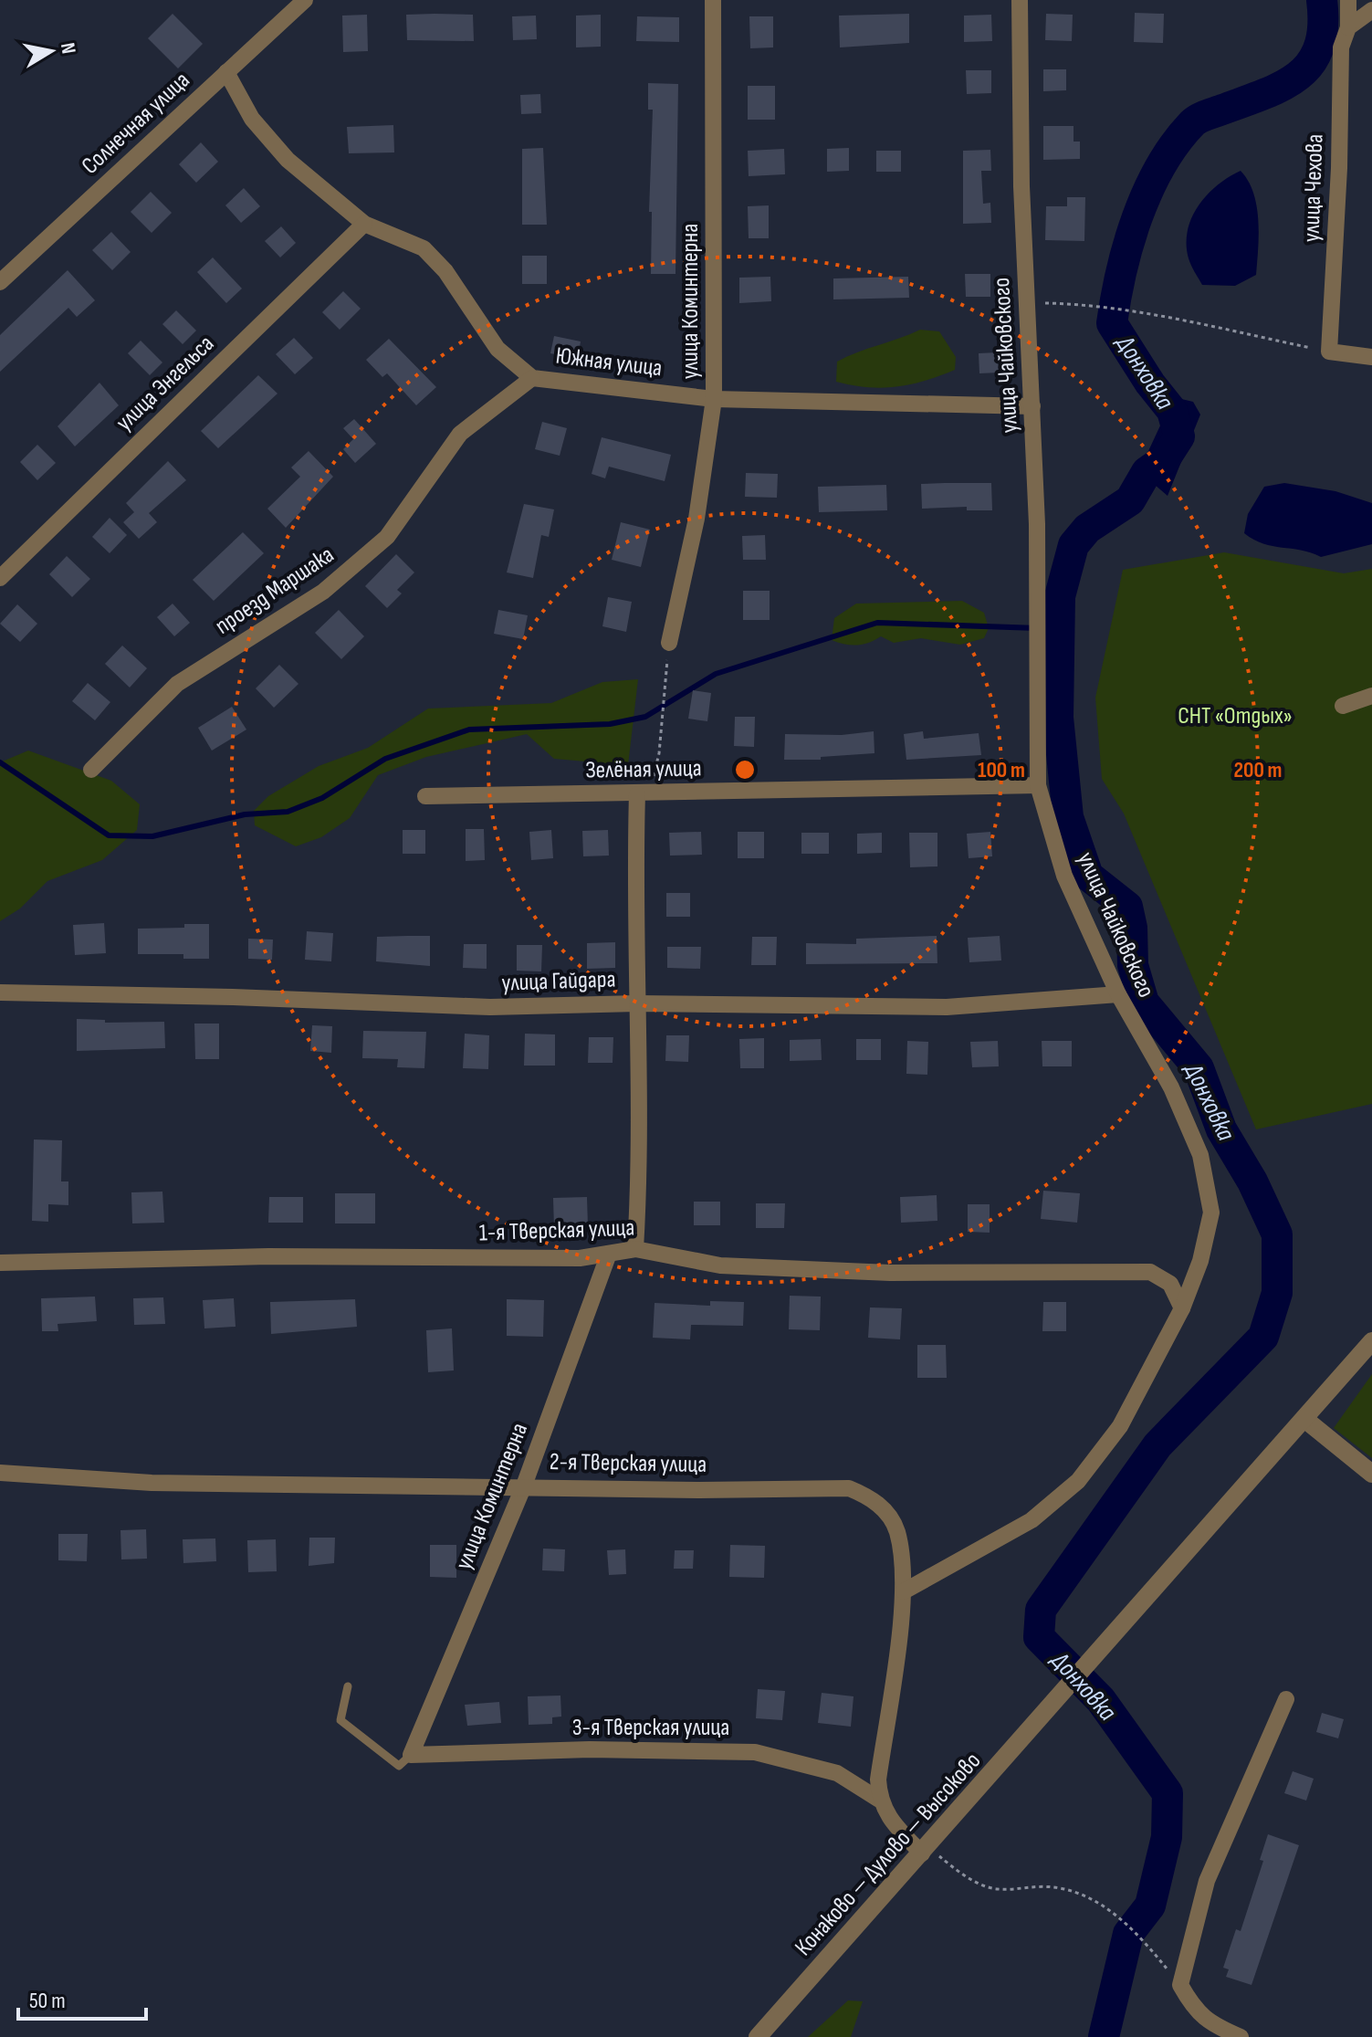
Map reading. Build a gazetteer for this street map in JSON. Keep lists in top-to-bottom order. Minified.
{"streets":{"street":["Солнечная улица","улица Чехова","улица Коминтерна","улица Чайковского","Южная улица","улица Энгельса","проезд Маршака","Зелёная улица","улица Гайдара","1-я Тверская улица","2-я Тверская улица","3-я Тверская улица","Конаково — Дулово — Высоково"]},"crossings":[["Солнечная улица","Южная улица"],["улица Коминтерна","Южная улица"],["улица Коминтерна","1-я Тверская улица"],["улица Коминтерна","2-я Тверская улица"],["улица Коминтерна","3-я Тверская улица"],["улица Чайковского","Южная улица"],["улица Чайковского","Зелёная улица"],["улица Чайковского","улица Гайдара"],["улица Чайковского","1-я Тверская улица"],["улица Чайковского","2-я Тверская улица"],["Южная улица","улица Энгельса"],["Южная улица","проезд Маршака"],["2-я Тверская улица","3-я Тверская улица"]],"water":["Донховка"],"parks":["СНТ «Отдых»"],"scale_bar":"50 m","north":"right","rings":["100 m","200 m"]}
